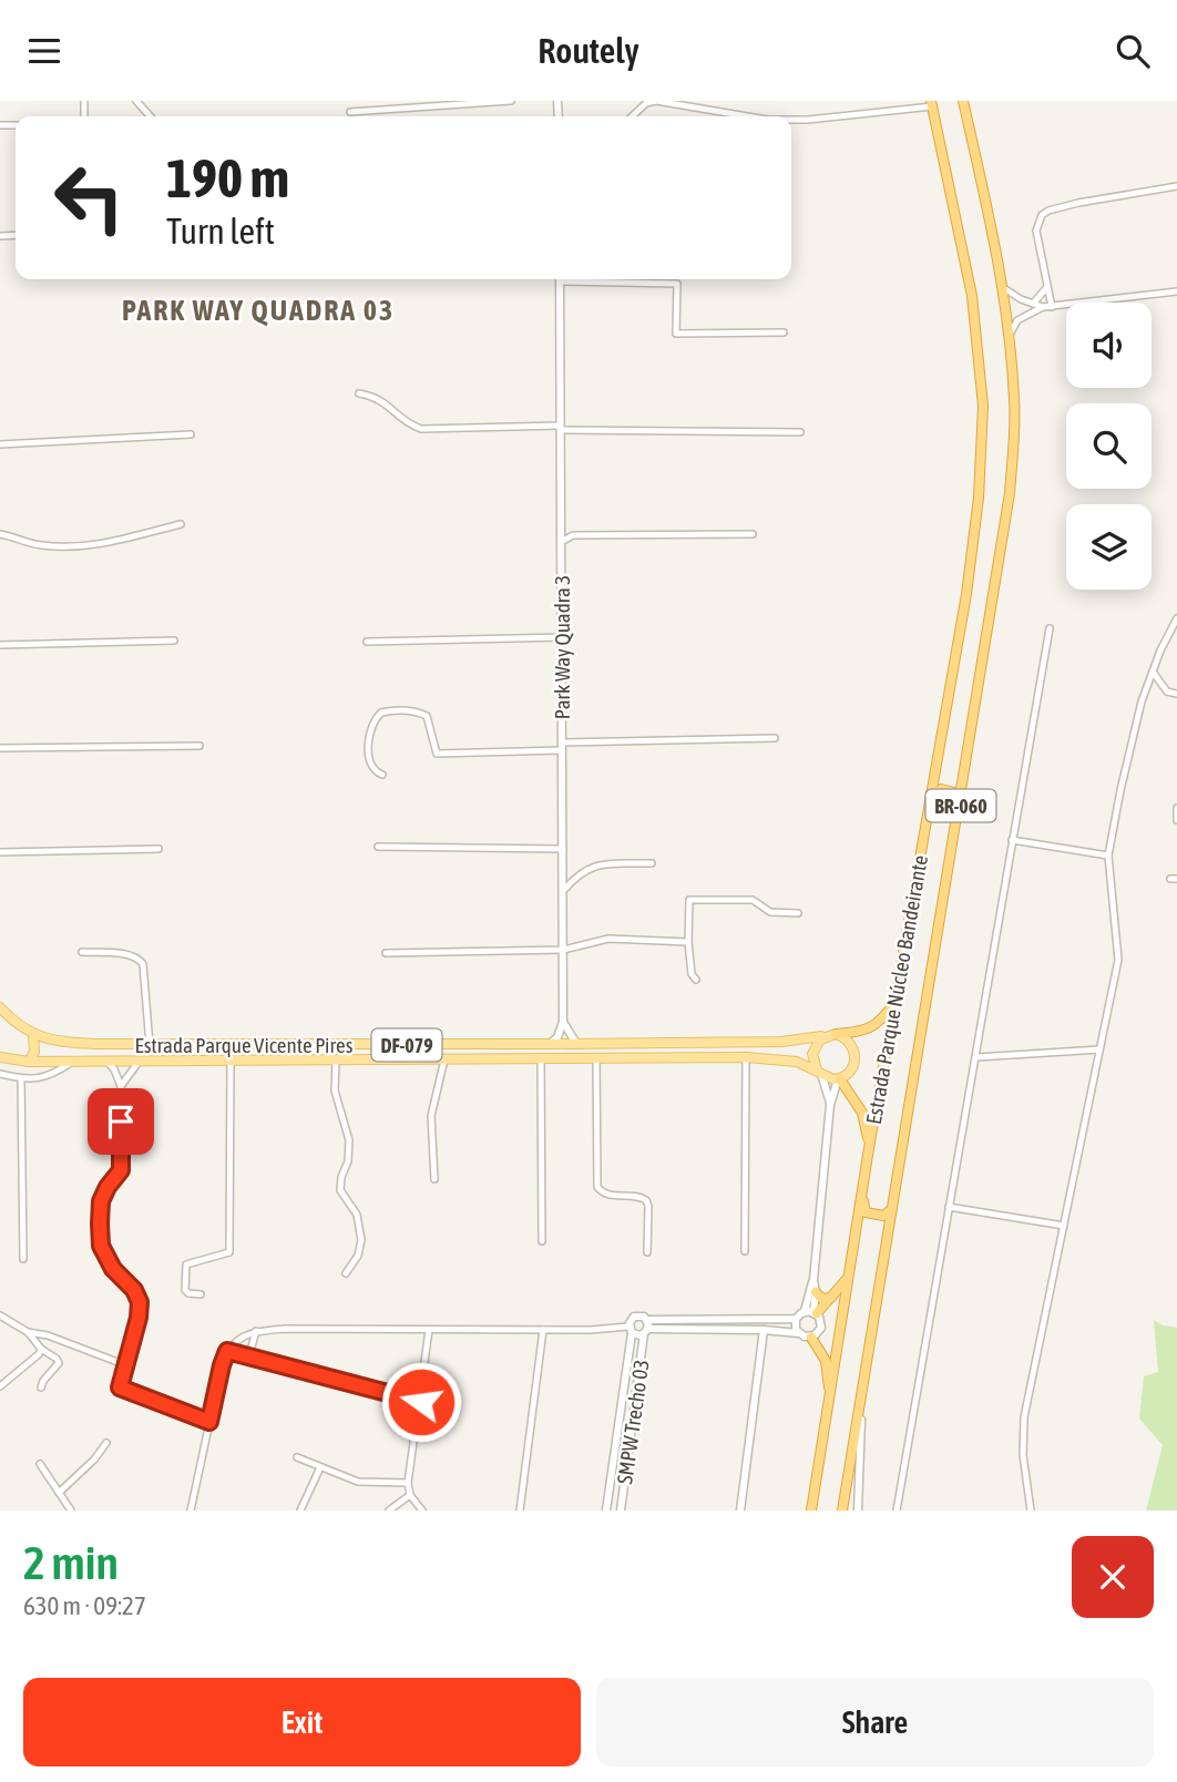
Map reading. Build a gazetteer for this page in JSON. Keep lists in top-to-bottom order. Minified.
{"streets":{"highway":["BR-060","Estrada Parque Núcleo Bandeirante"],"main road":["Estrada Parque Vicente Pires","DF-079"],"street":["Park Way Quadra 3","SMPW Trecho 03"]},"districts":["PARK WAY QUADRA 03"],"page":{"header":"Routely","turn":["190 m","Turn left"],"heading":["2 min","630 m · 09:27"],"buttons":["Exit","Share"]}}
